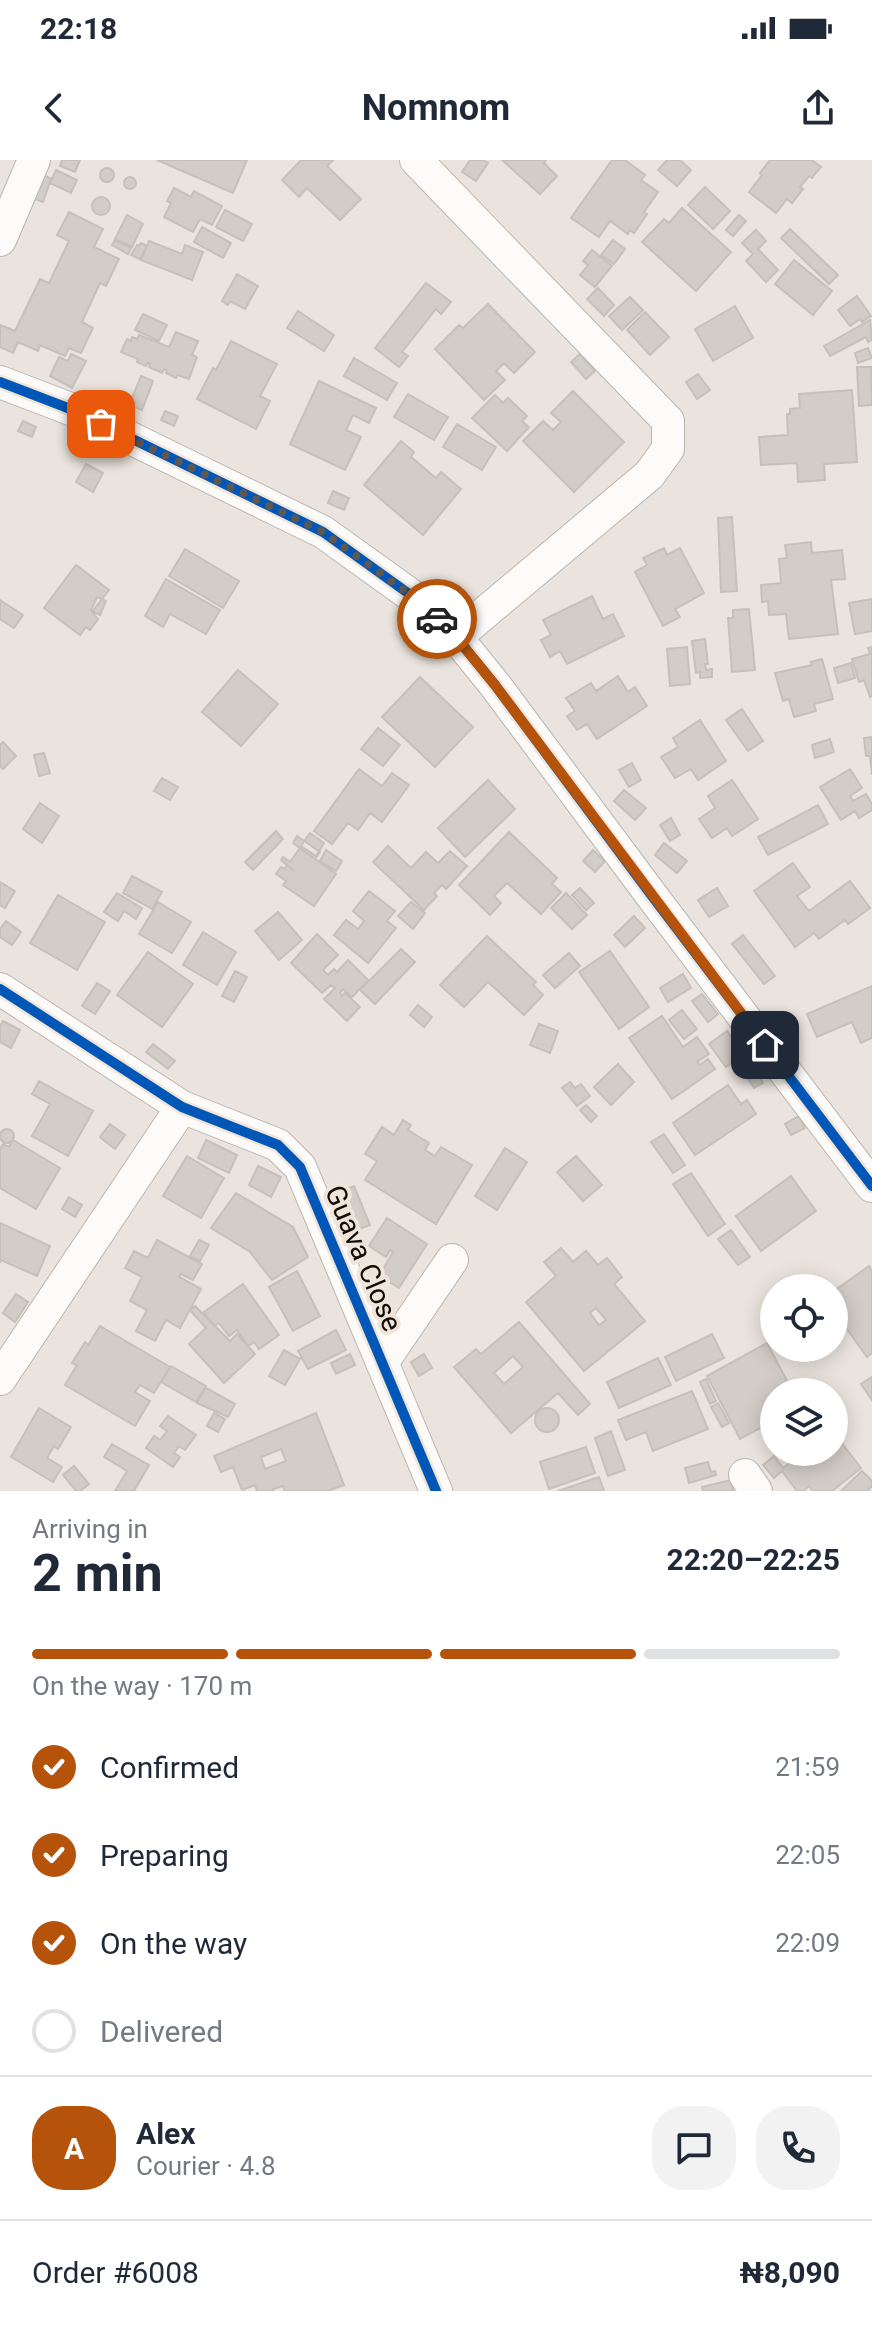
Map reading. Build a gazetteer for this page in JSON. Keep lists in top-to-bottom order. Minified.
{"streets":{"street":["Guava Close"]},"page":{"status":"22:18","header":"Nomnom","heading":["2 min","Arriving in","22:20–22:25"],"panel":["Alex","Courier · 4.8","Order #6008","₦8,090"],"bar":"On the way · 170 m","list":[["Confirmed","21:59"],["Preparing","22:05"],["On the way","22:09"],"Delivered"],"round":"A"}}
